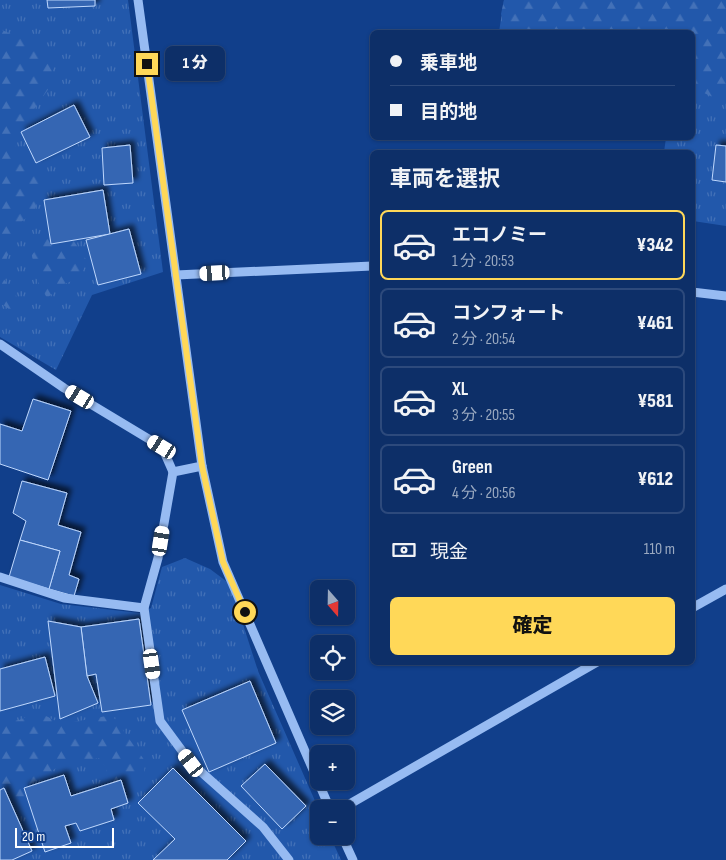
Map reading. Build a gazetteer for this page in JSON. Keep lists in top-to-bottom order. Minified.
{"scale_bar":"20 m","north":"bottom","page":{"banner":["乗車地","目的地"],"bubble":"1 分","heading":"車両を選択","list":[{"name":"エコノミー","note":"1 分 · 20:53","value":"¥342"},{"name":"コンフォート","note":"2 分 · 20:54","value":"¥461"},{"name":"XL","note":"3 分 · 20:55","value":"¥581"},{"name":"Green","note":"4 分 · 20:56","value":"¥612"}],"pay":["現金","110 m"],"map_buttons":["+","−"],"buttons":"確定","scale":"20 m"}}
